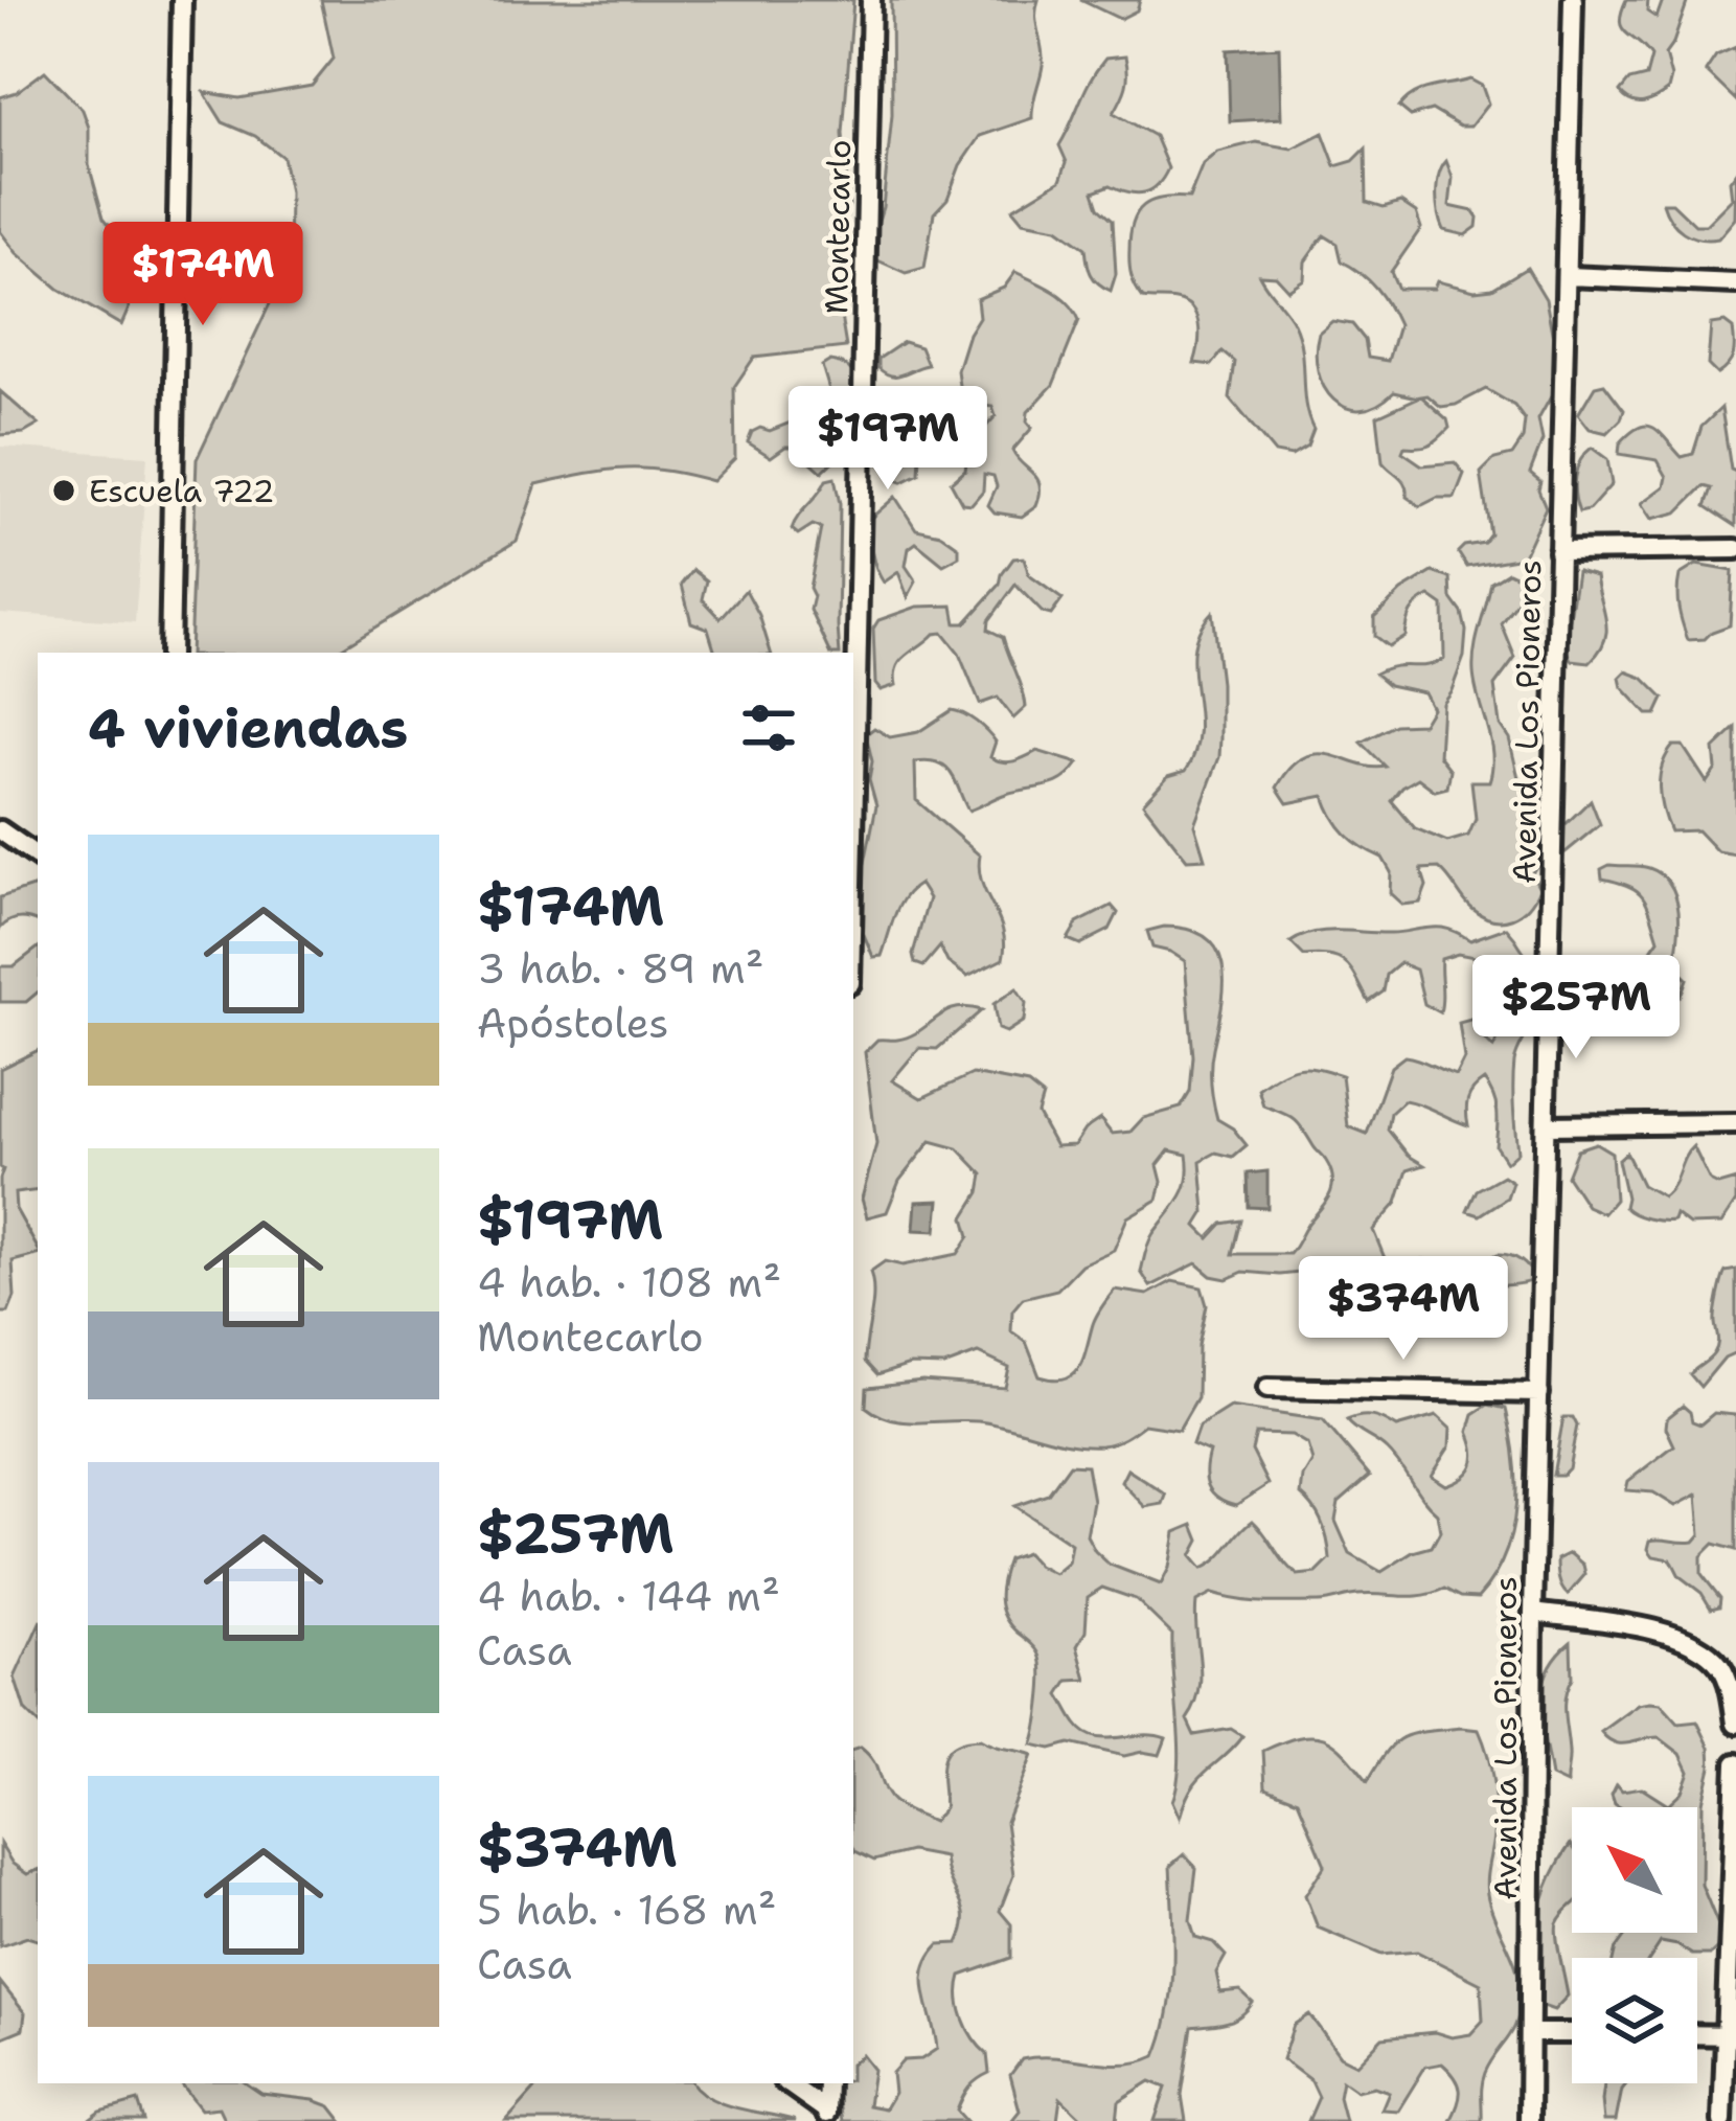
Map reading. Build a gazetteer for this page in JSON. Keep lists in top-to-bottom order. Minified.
{"streets":{"street":["Montecarlo","Avenida Los Pioneros"]},"places":["Escuela 722"],"north":"top left","page":{"price":["$174M","$197M","$257M","$374M"],"heading":"4 viviendas","list":[{"name":"$174M","note":"3 hab. · 89 m² · Apóstoles"},{"name":"$197M","note":"4 hab. · 108 m² · Montecarlo"},{"name":"$257M","note":"4 hab. · 144 m² · Casa"},{"name":"$374M","note":"5 hab. · 168 m² · Casa"}]}}
